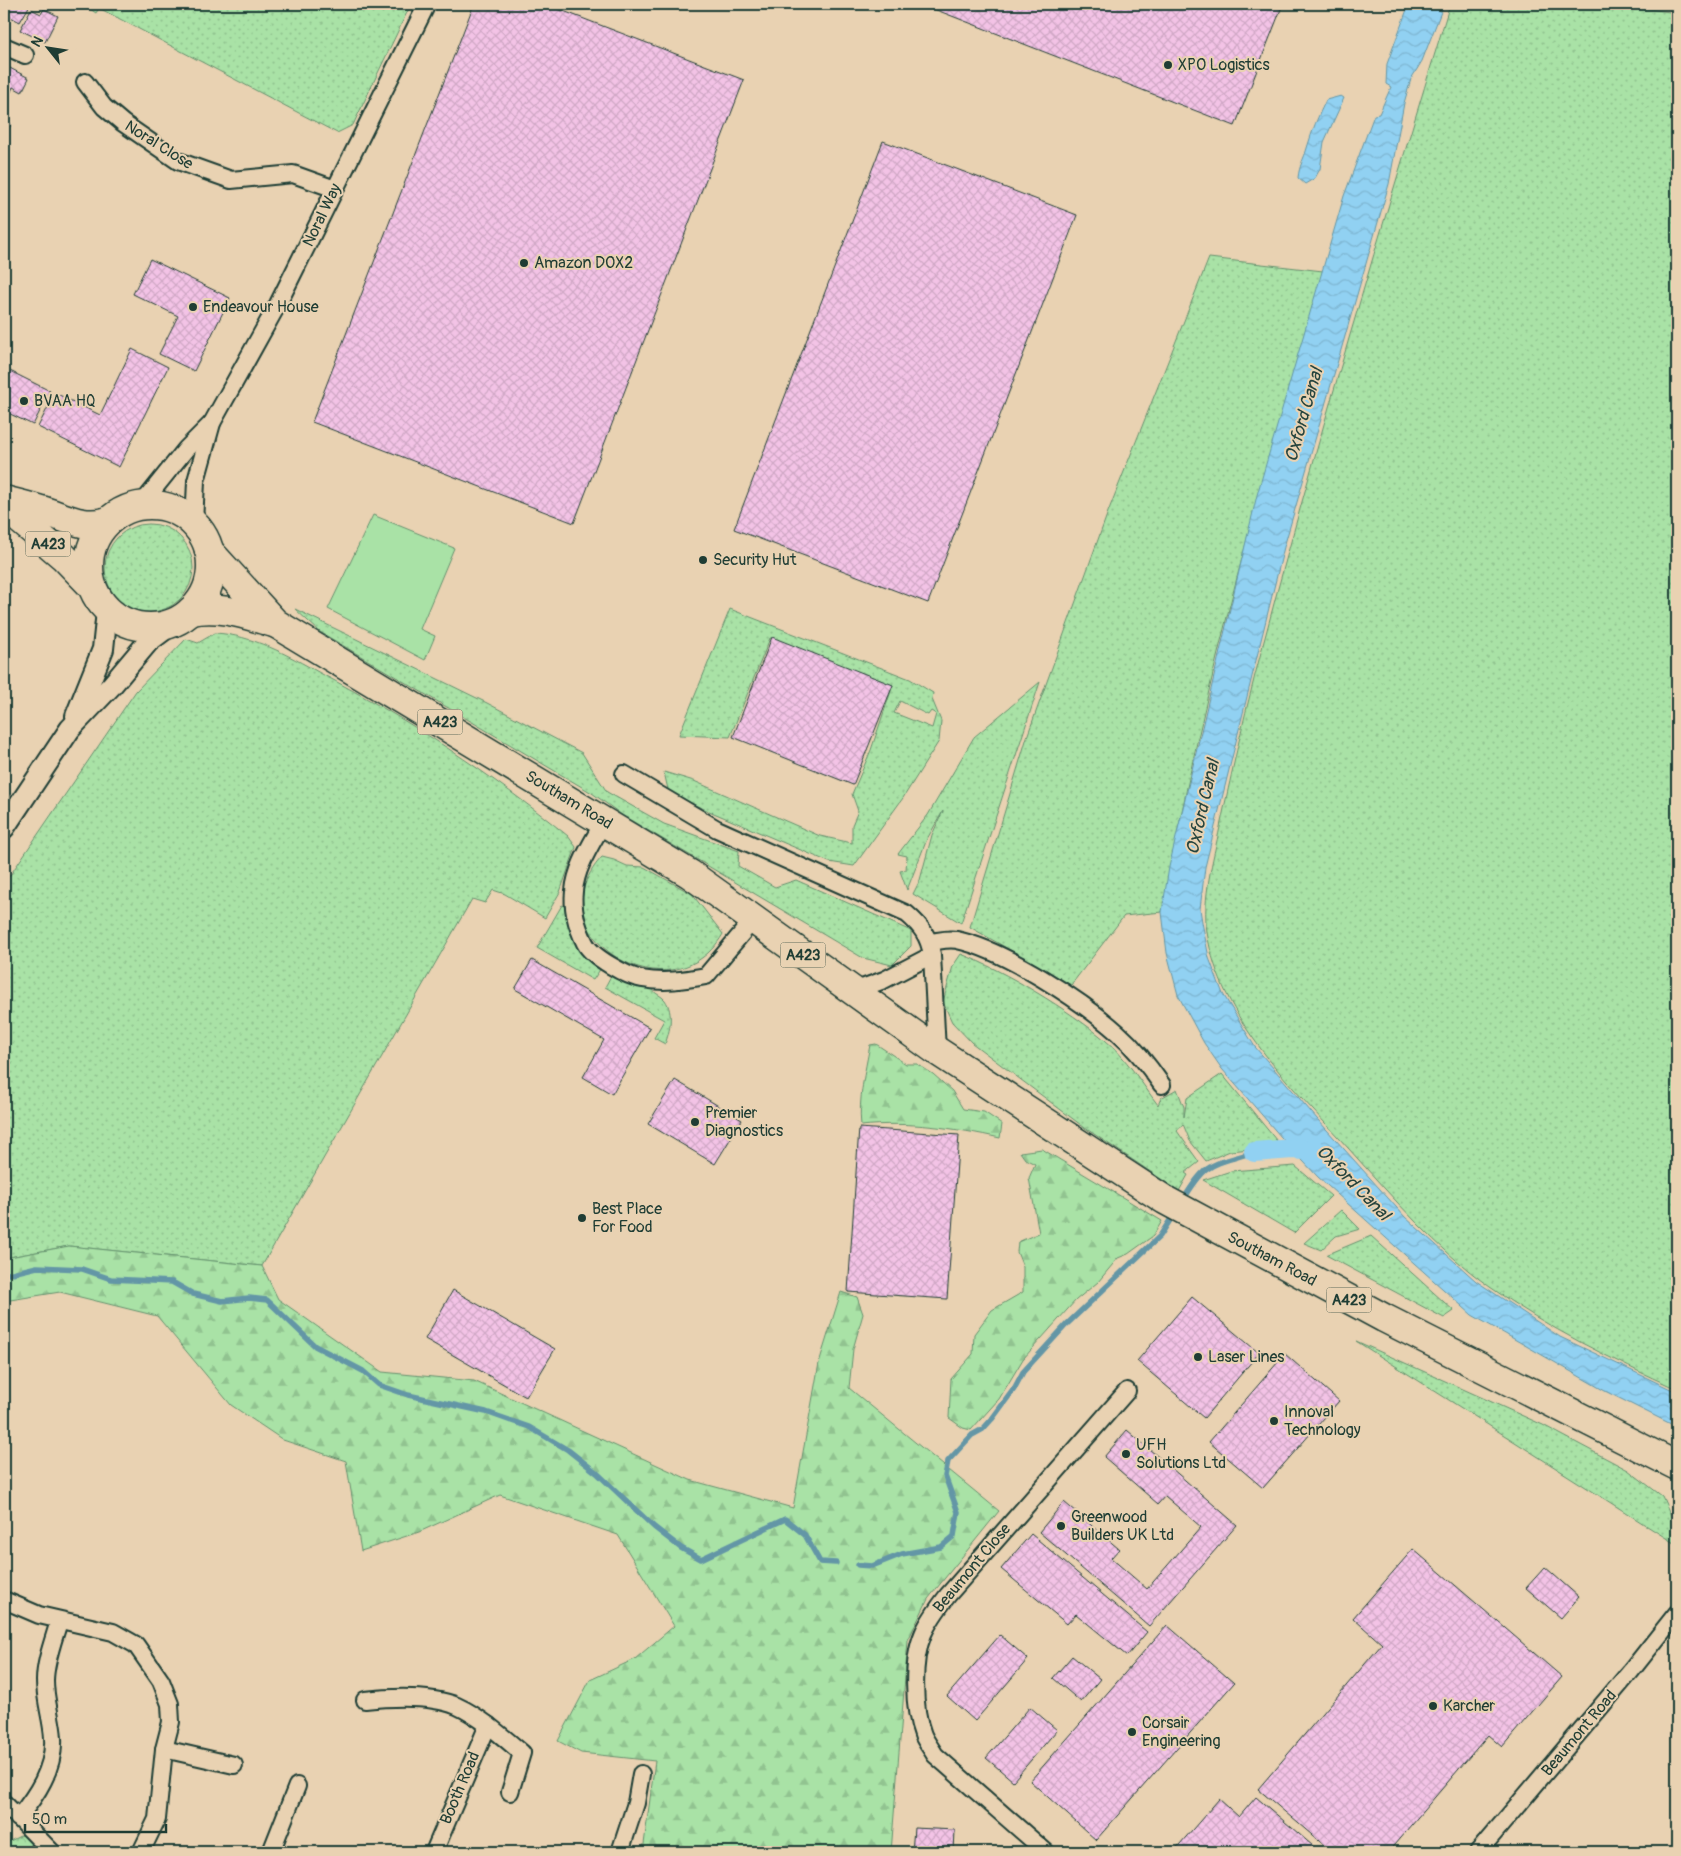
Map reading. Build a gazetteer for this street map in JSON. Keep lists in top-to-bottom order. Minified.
{"streets":{"highway":["A423","Southam Road"],"street":["Noral Close","Noral Way","Beaumont Close","Beaumont Road","Booth Road"]},"crossings":[["Noral Close","Noral Way"],["Noral Way","A423"],["Noral Way","Southam Road"],["A423","Southam Road"]],"water":["Oxford Canal"],"places":["XPO Logistics","Amazon DOX2","Endeavour House","BVAA HQ","Security Hut","Premier Diagnostics","Best Place For Food","Laser Lines","Innoval Technology","UFH Solutions Ltd","Greenwood Builders UK Ltd","Karcher","Corsair Engineering"],"scale_bar":"50 m","north":"top left"}
